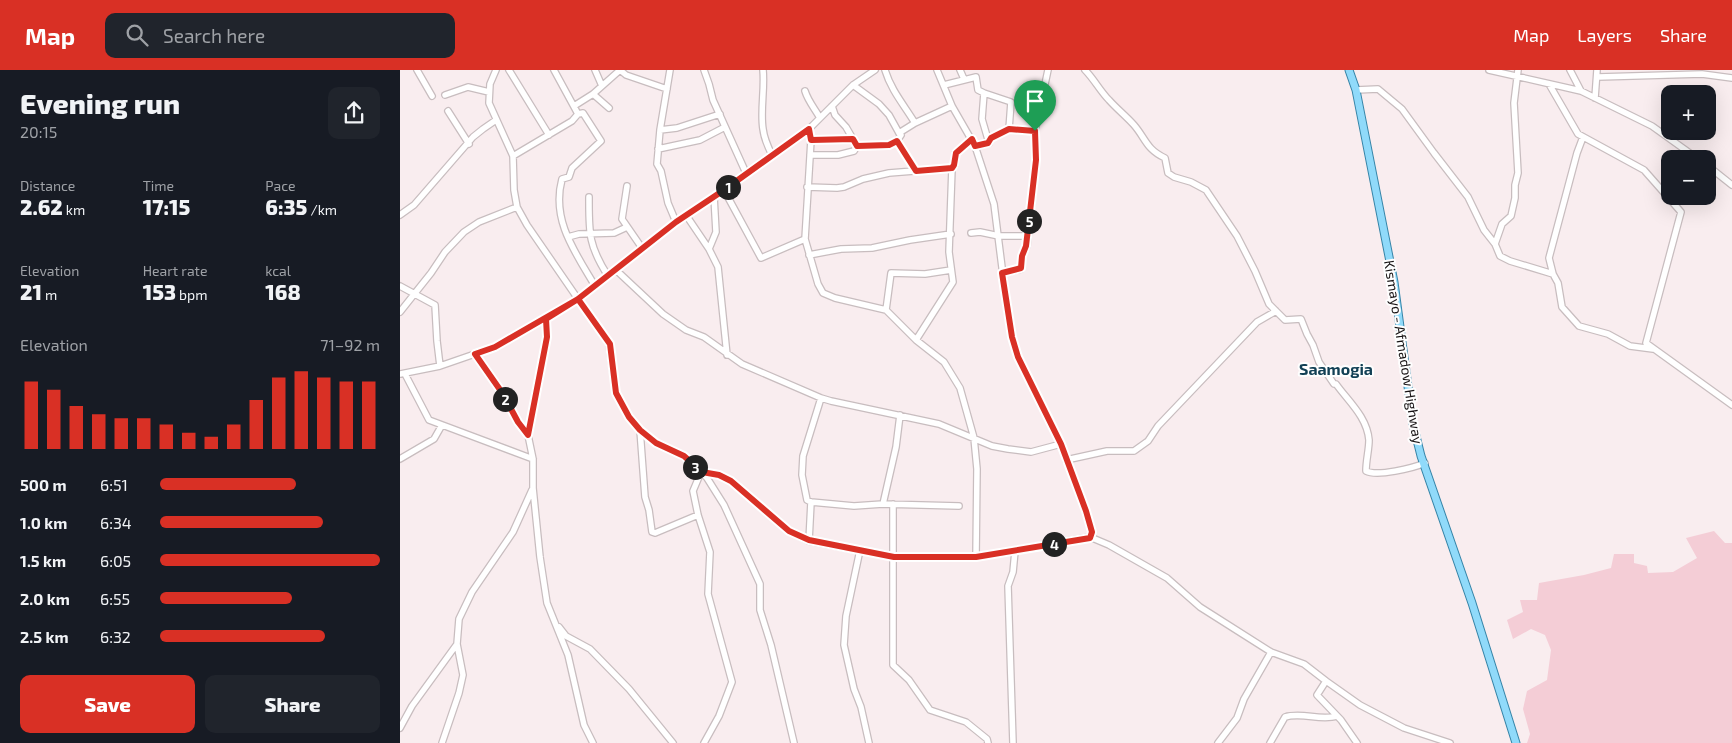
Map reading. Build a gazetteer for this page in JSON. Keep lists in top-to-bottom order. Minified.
{"streets":{"main road":["Kismayo - Afmadow Highway"]},"districts":["Saamogia"],"page":{"header":"Map","search":"Search here","nav":["Map","Layers","Share"],"heading":["Evening run","20:15"],"map_buttons":["+","−"],"stats":[["Distance","2.62 km"],["Time","17:15"],["Pace","6:35 /km"],["Elevation","21 m"],["Heart rate","153 bpm"],["kcal","168"]],"pins":["1","5","2","3","4"],"chart":["Elevation","71–92 m"],"list":[{"name":"500 m","note":"6:51"},{"name":"1.0 km","note":"6:34"},{"name":"1.5 km","note":"6:05"},{"name":"2.0 km","note":"6:55"},{"name":"2.5 km","note":"6:32"}],"buttons":["Save","Share"]}}
